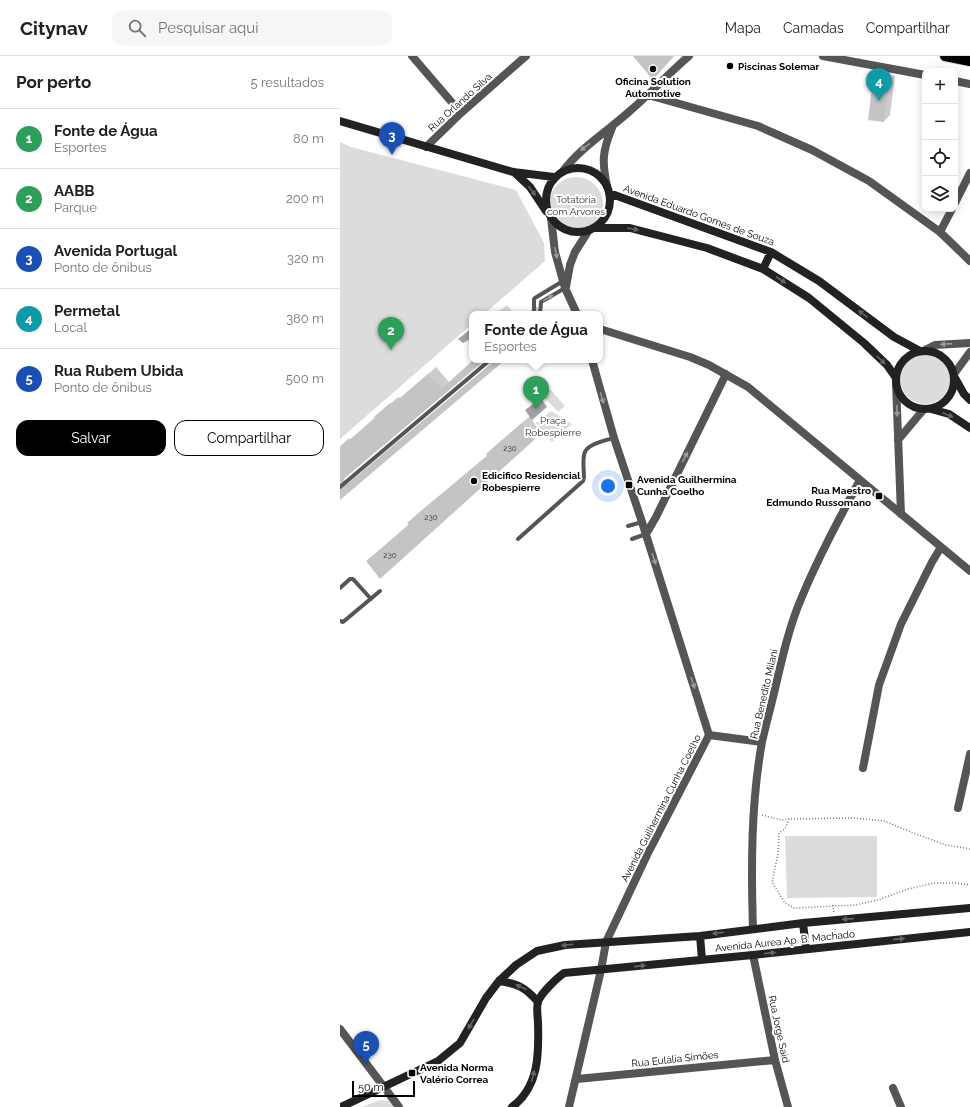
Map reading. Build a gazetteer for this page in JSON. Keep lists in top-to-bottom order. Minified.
{"streets":{"street":["Rua Orlando Silva","Avenida Eduardo Gomes de Souza","Rua Benedito Milani","Avenida Guilhermina Cunha Coelho","Avenida Aurea Ap. B. Machado","Rua Jorge Said","Rua Eulália Simões"]},"crossings":[["Rua Benedito Milani","Avenida Aurea Ap. B. Machado"],["Avenida Guilhermina Cunha Coelho","Avenida Aurea Ap. B. Machado"],["Avenida Guilhermina Cunha Coelho","Rua Eulália Simões"],["Avenida Aurea Ap. B. Machado","Rua Jorge Said"],["Rua Jorge Said","Rua Eulália Simões"]],"one_way":["Avenida Guilhermina Cunha Coelho"],"parks":["Totatória com Arvores","Praça Robespierre"],"places":{"other":["Piscinas Solemar","Oficina Solution Automotive","Edicifico Residencial Robespierre"],"transit":["Avenida Guilhermina Cunha Coelho","Rua Maestro Edmundo Russomano","Avenida Norma Valério Correa"]},"house_numbers":["230","230","230"],"scale_bar":"50 m","page":{"header":"Citynav","search":"Pesquisar aqui","nav":["Mapa","Camadas","Compartilhar"],"heading":["Por perto","5 resultados"],"map_buttons":["+","−"],"pins":["4","3","2","1","5"],"list":[{"mark":"1","name":"Fonte de Água","note":"Esportes","value":"80 m"},{"mark":"2","name":"AABB","note":"Parque","value":"200 m"},{"mark":"3","name":"Avenida Portugal","note":"Ponto de ônibus","value":"320 m"},{"mark":"4","name":"Permetal","note":"Local","value":"380 m"},{"mark":"5","name":"Rua Rubem Ubida","note":"Ponto de ônibus","value":"500 m"}],"popup":["Fonte de Água","Esportes"],"buttons":["Salvar","Compartilhar"],"scale":"50 m"}}
